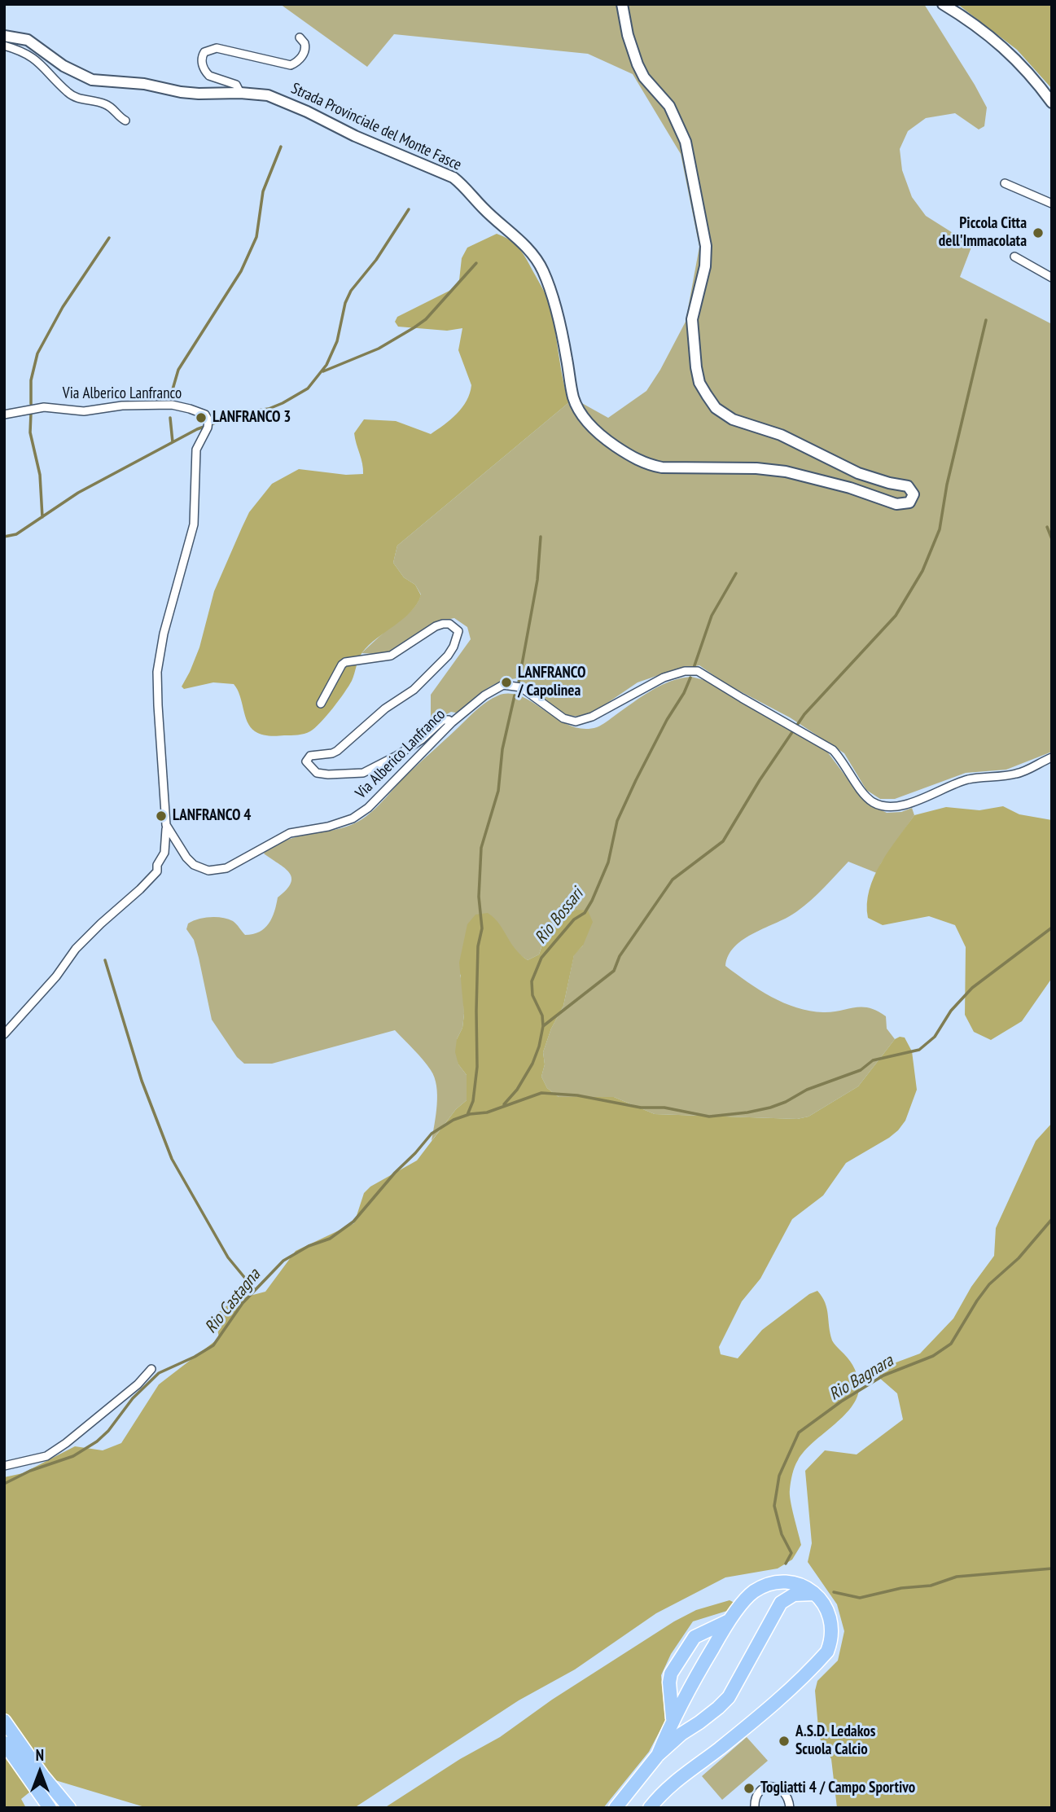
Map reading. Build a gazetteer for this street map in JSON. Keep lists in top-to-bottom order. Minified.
{"streets":{"main road":["Strada Provinciale del Monte Fasce"],"street":["Via Alberico Lanfranco"]},"water":["Rio Bossari","Rio Castagna","Rio Bagnara"],"places":["Piccola Citta dell'Immacolata","LANFRANCO 3","LANFRANCO / Capolinea","LANFRANCO 4","A.S.D. Ledakos Scuola Calcio","Togliatti 4 / Campo Sportivo"],"north":"top"}
